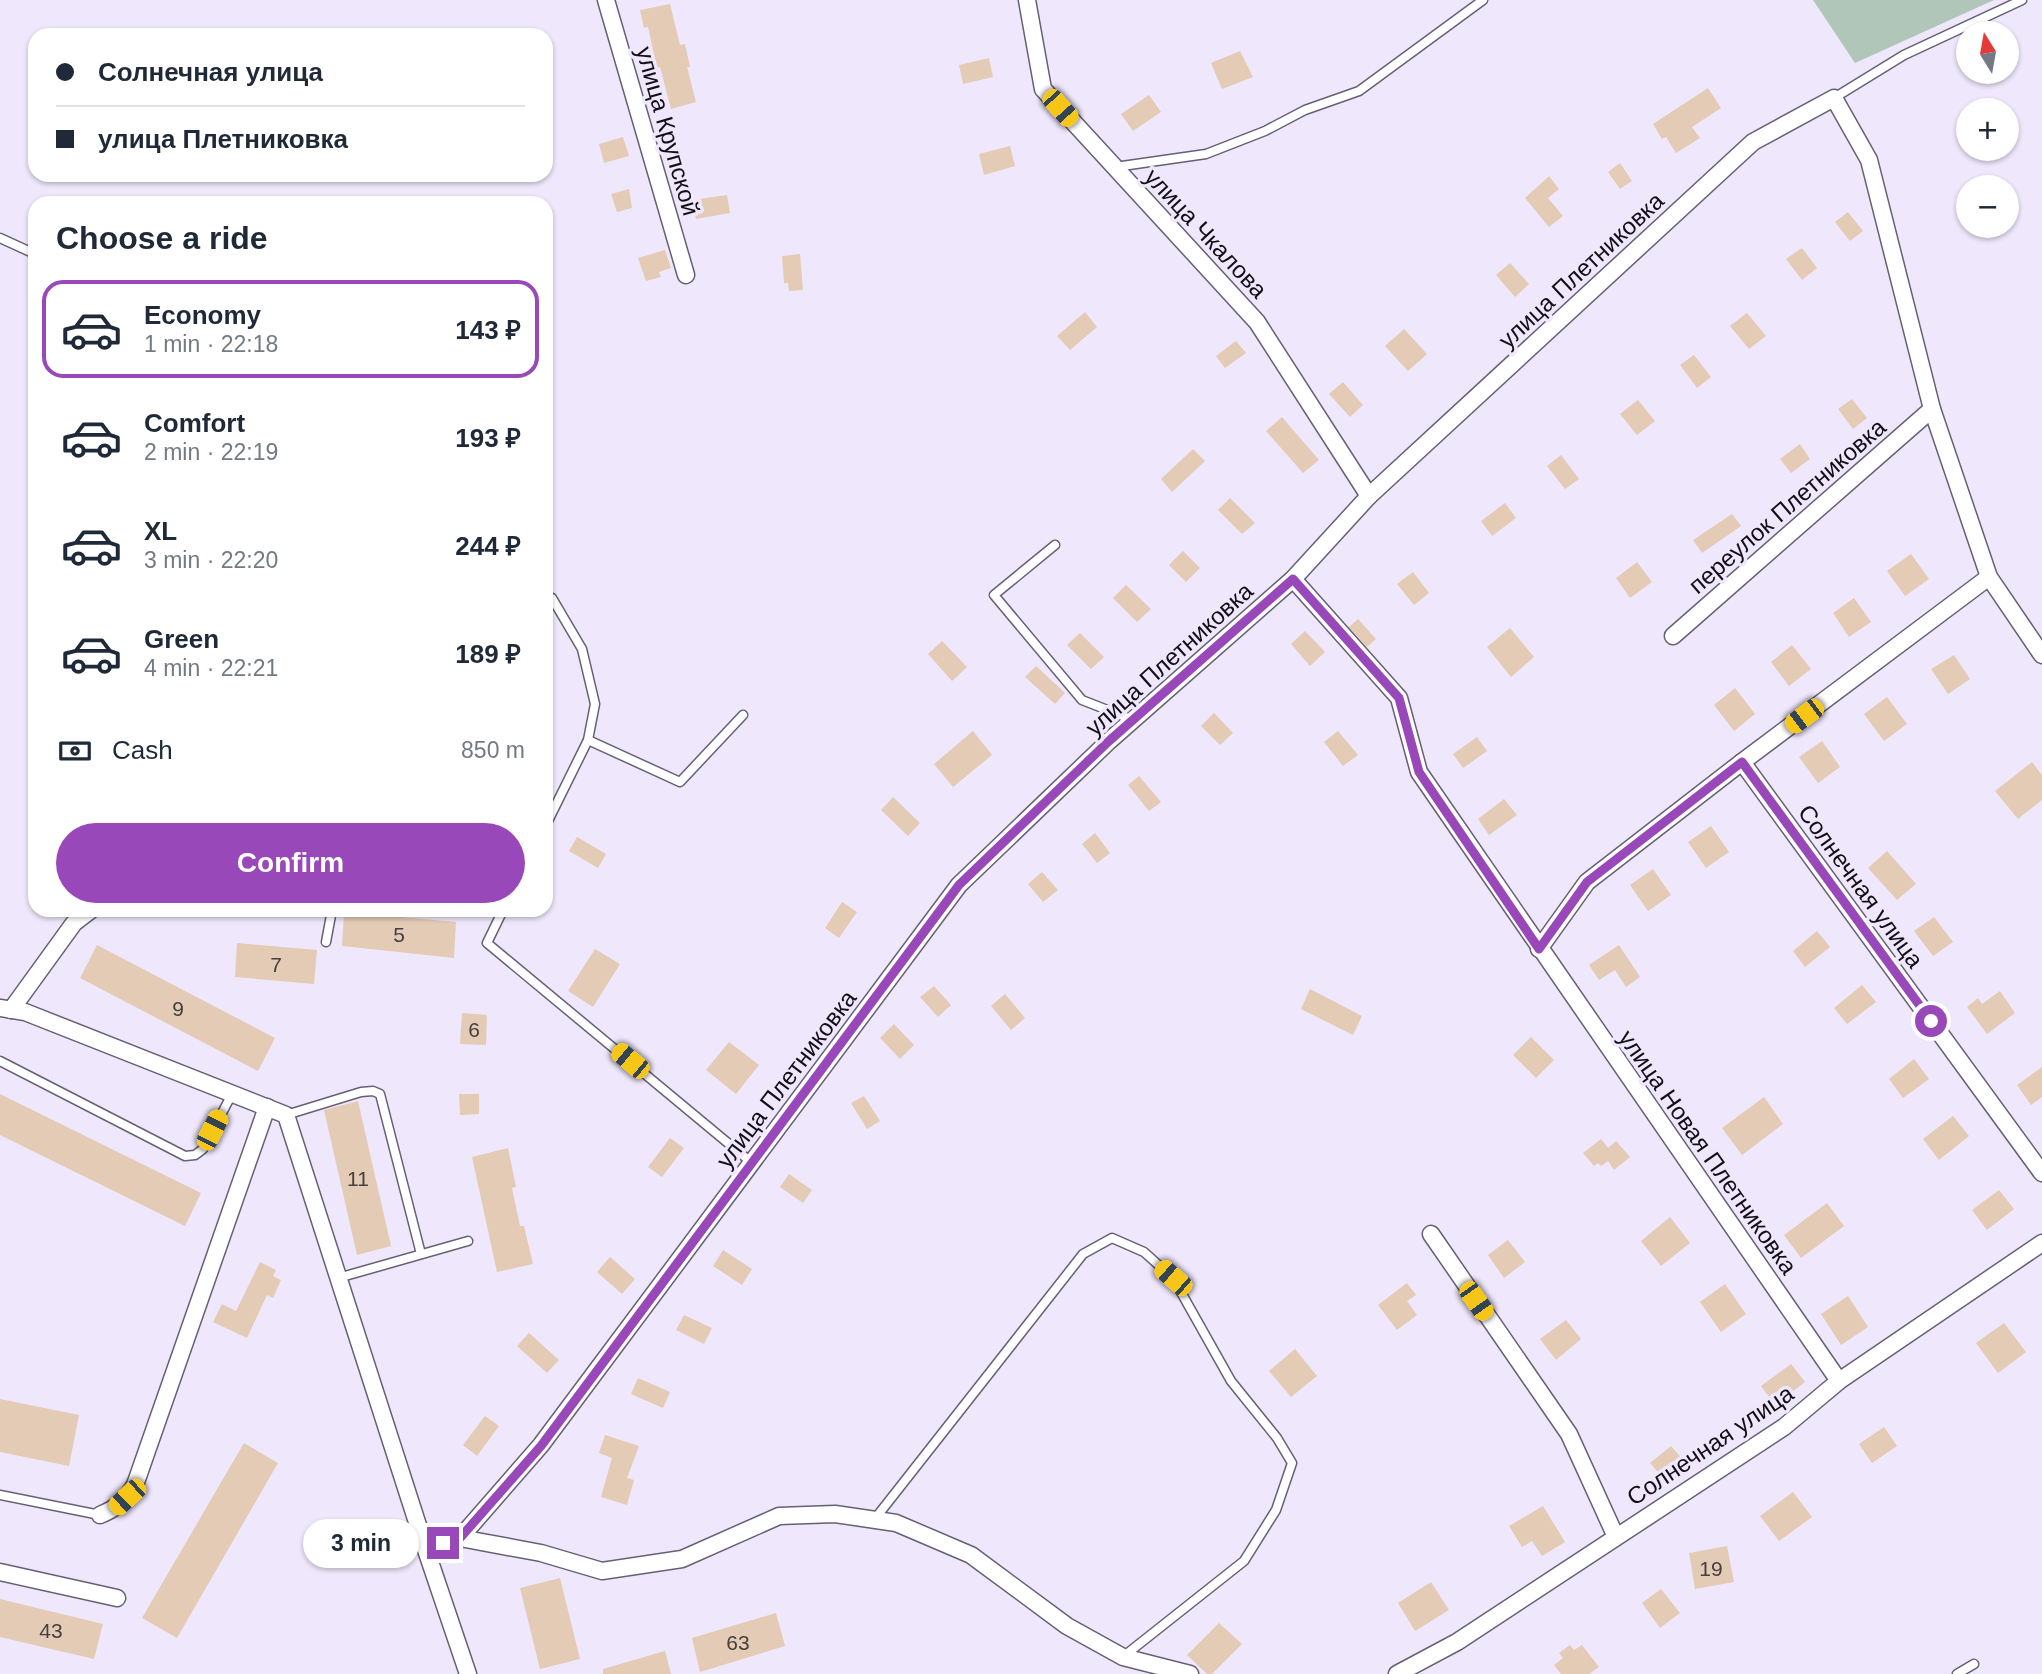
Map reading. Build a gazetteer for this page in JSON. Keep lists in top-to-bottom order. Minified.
{"streets":{"street":["улица Крупской","улица Чкалова","улица Плетниковка","переулок Плетниковка","Солнечная улица","улица Новая Плетниковка"]},"crossings":[["улица Чкалова","улица Плетниковка"],["улица Плетниковка","улица Новая Плетниковка"],["Солнечная улица","улица Новая Плетниковка"]],"house_numbers":["5","7","9","6","11","19","43","63"],"north":"top","page":{"map_buttons":["+","−"],"banner":["Солнечная улица","улица Плетниковка"],"heading":"Choose a ride","list":[{"name":"Economy","note":"1 min · 22:18","value":"143 ₽"},{"name":"Comfort","note":"2 min · 22:19","value":"193 ₽"},{"name":"XL","note":"3 min · 22:20","value":"244 ₽"},{"name":"Green","note":"4 min · 22:21","value":"189 ₽"}],"pay":["Cash","850 m"],"buttons":"Confirm","bubble":"3 min"}}
